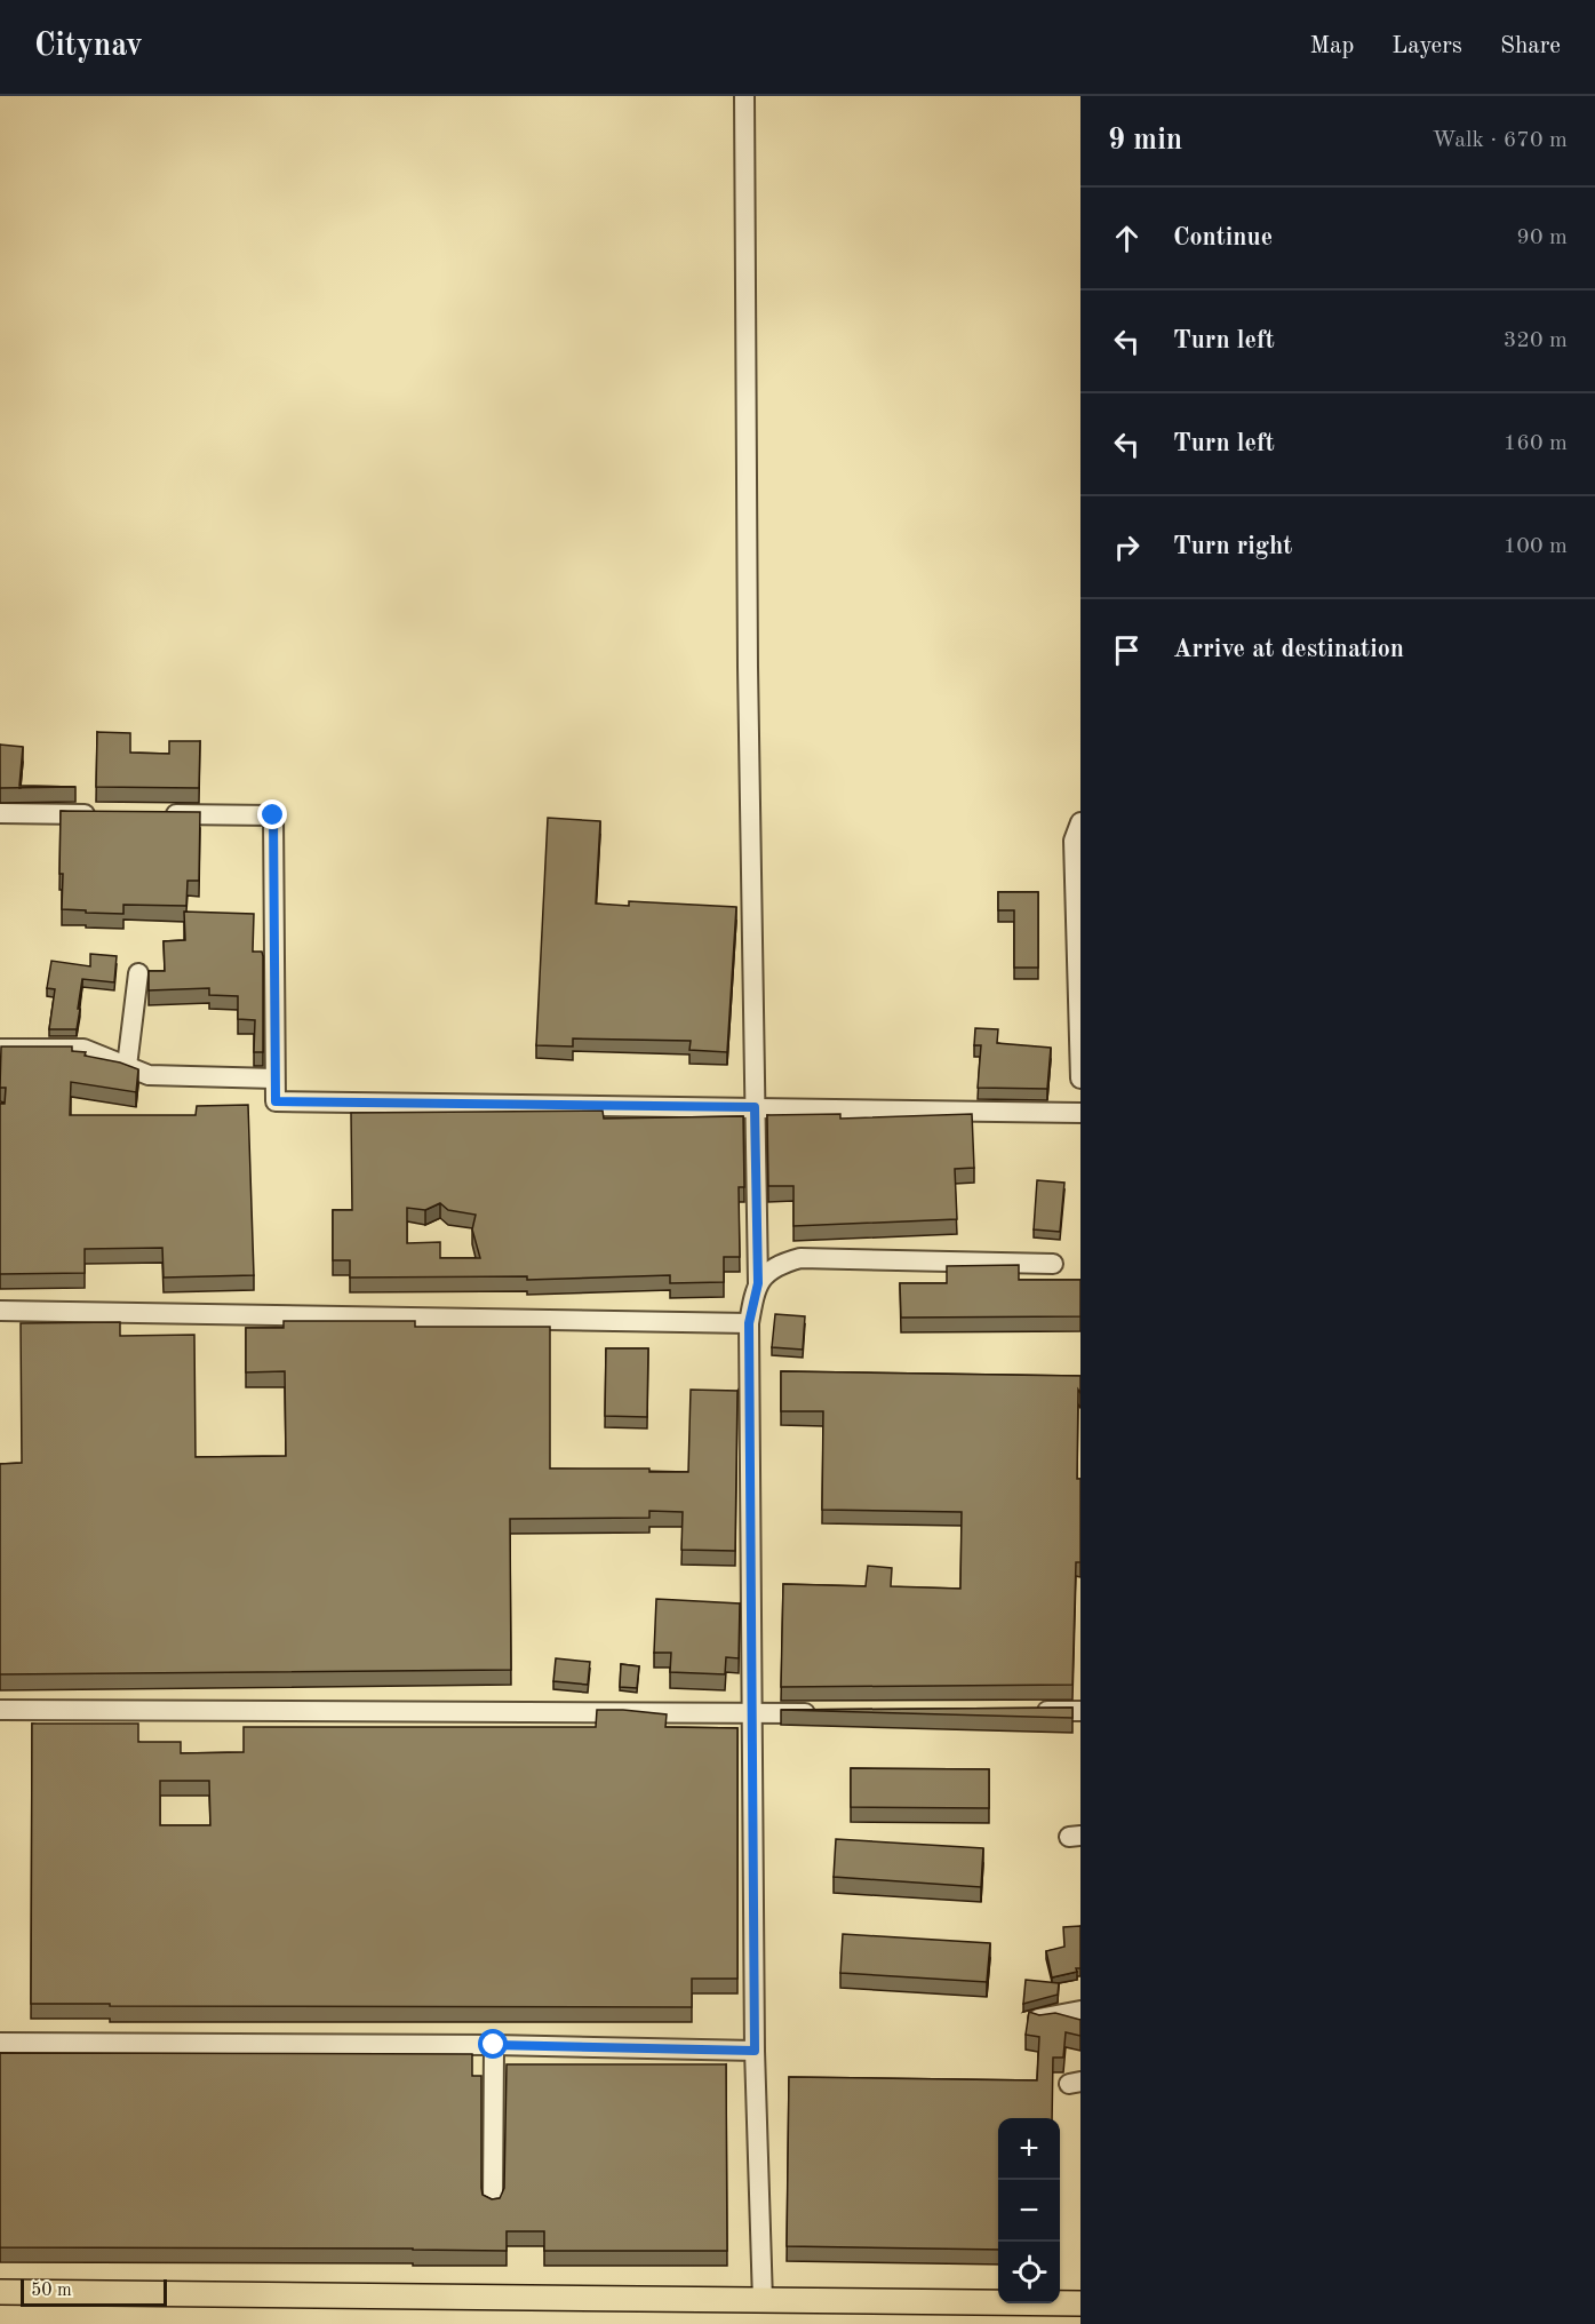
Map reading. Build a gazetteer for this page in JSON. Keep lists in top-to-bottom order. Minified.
{"scale_bar":"50 m","page":{"header":"Citynav","nav":["Map","Layers","Share"],"heading":["9 min","Walk · 670 m"],"list":[["Continue","90 m"],["Turn left","320 m"],["Turn left","160 m"],["Turn right","100 m"],"Arrive at destination"],"map_buttons":["+","−"],"scale":"50 m"}}
